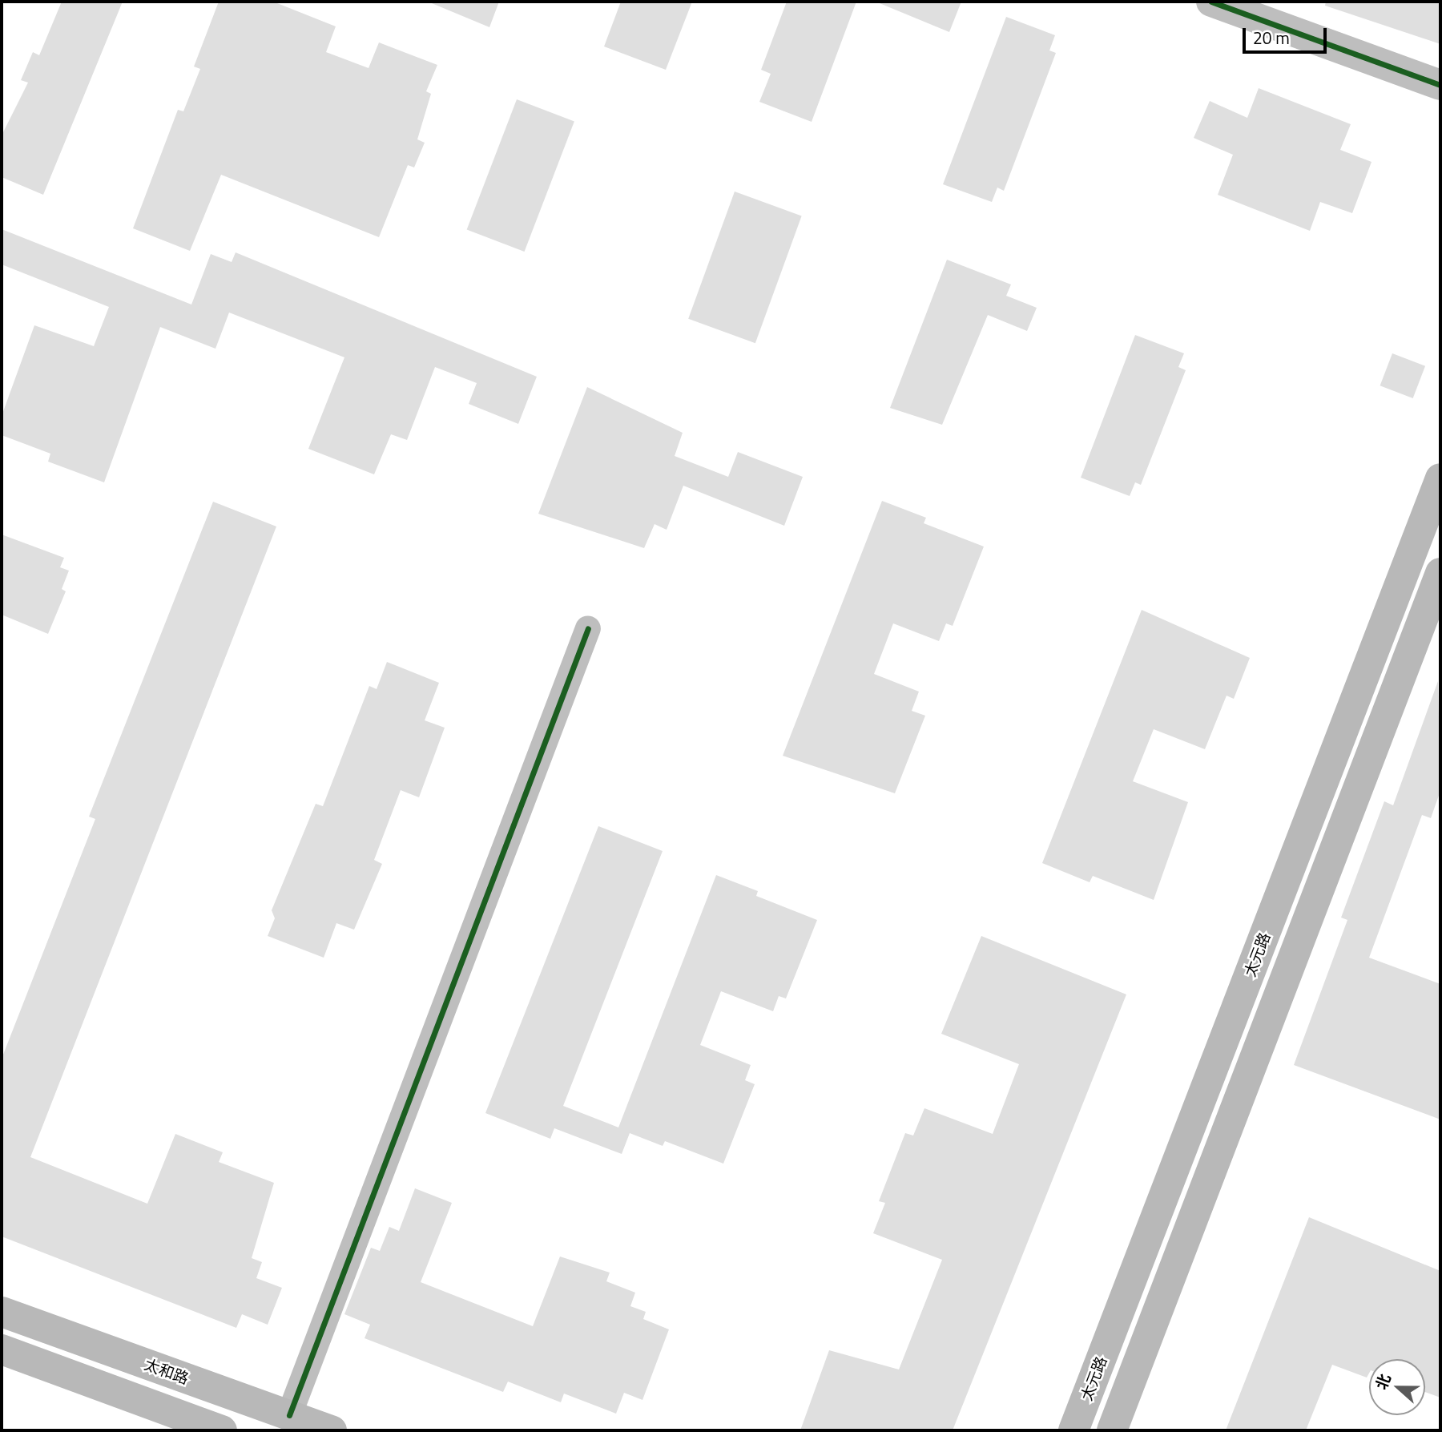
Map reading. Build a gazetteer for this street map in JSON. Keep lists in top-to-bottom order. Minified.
{"streets":{"main road":["太元路","太和路"]},"scale_bar":"20 m","north":"left"}
